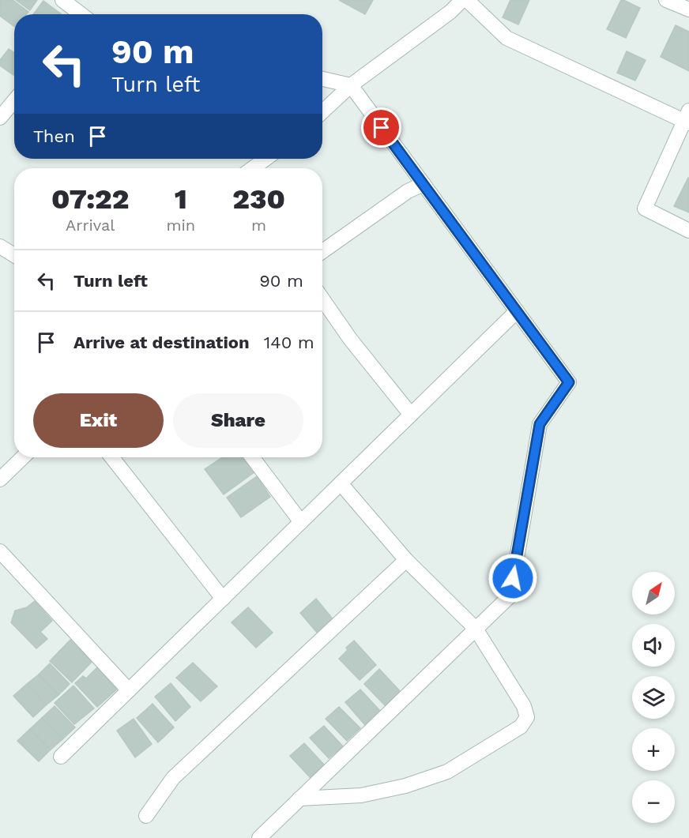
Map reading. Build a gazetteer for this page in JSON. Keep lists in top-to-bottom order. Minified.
{"north":"top right","page":{"turn":["90 m","Turn left"],"then":"Then","eta":["07:22","Arrival","1","min","230","m"],"list":[{"name":"Turn left","value":"90 m"},{"name":"Arrive at destination","value":"140 m"}],"buttons":["Exit","Share"],"map_buttons":["+","−"]}}
